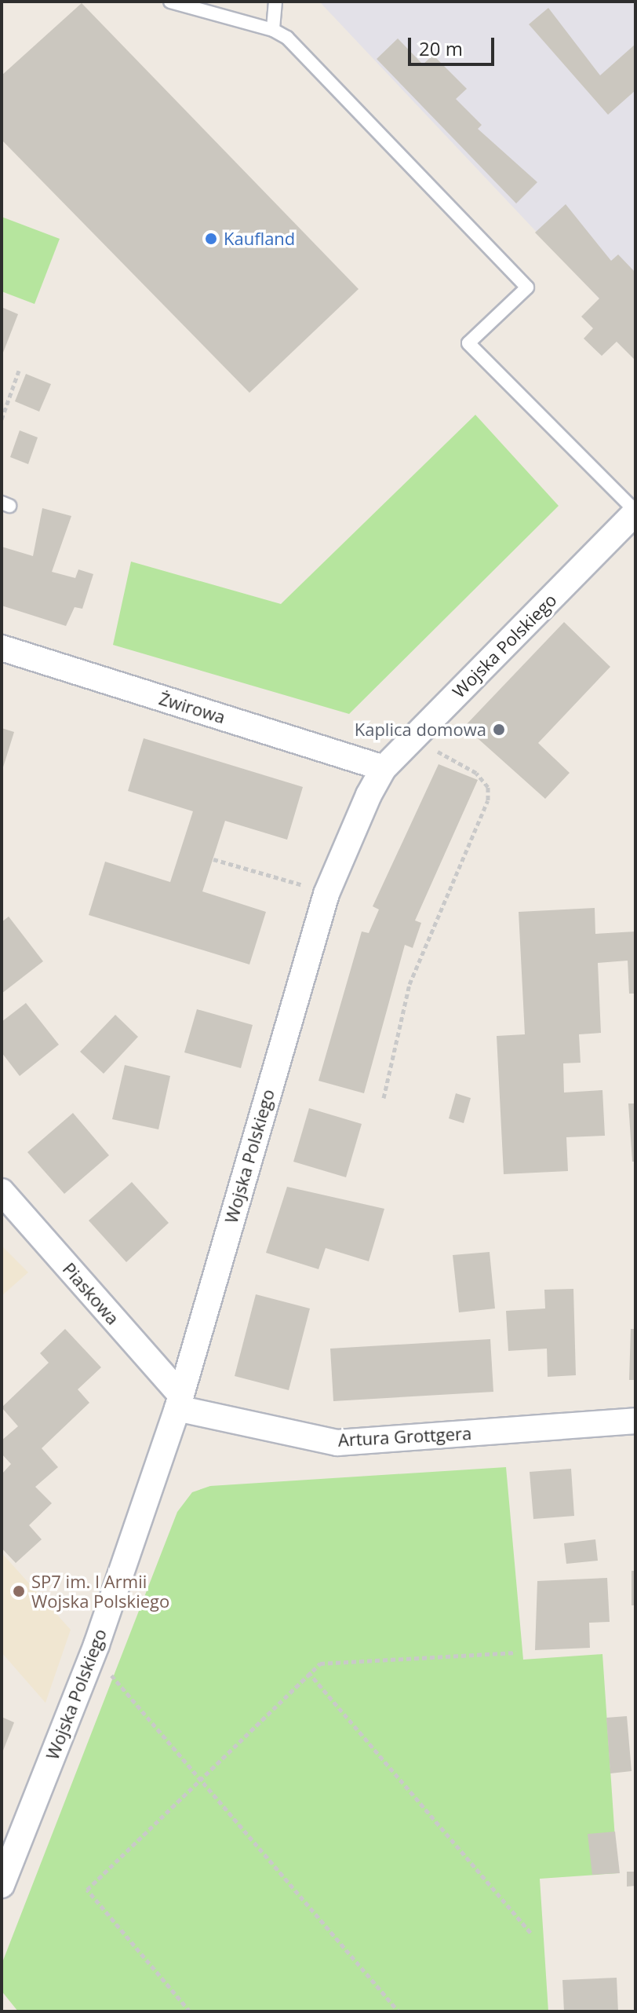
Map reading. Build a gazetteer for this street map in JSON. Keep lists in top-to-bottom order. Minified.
{"streets":{"street":["Wojska Polskiego","Żwirowa","Piaskowa","Artura Grottgera"]},"crossings":[["Wojska Polskiego","Żwirowa"],["Wojska Polskiego","Piaskowa"],["Wojska Polskiego","Artura Grottgera"],["Piaskowa","Artura Grottgera"]],"places":["Kaufland","Kaplica domowa","SP7 im. I Armii Wojska Polskiego"],"scale_bar":"20 m"}
